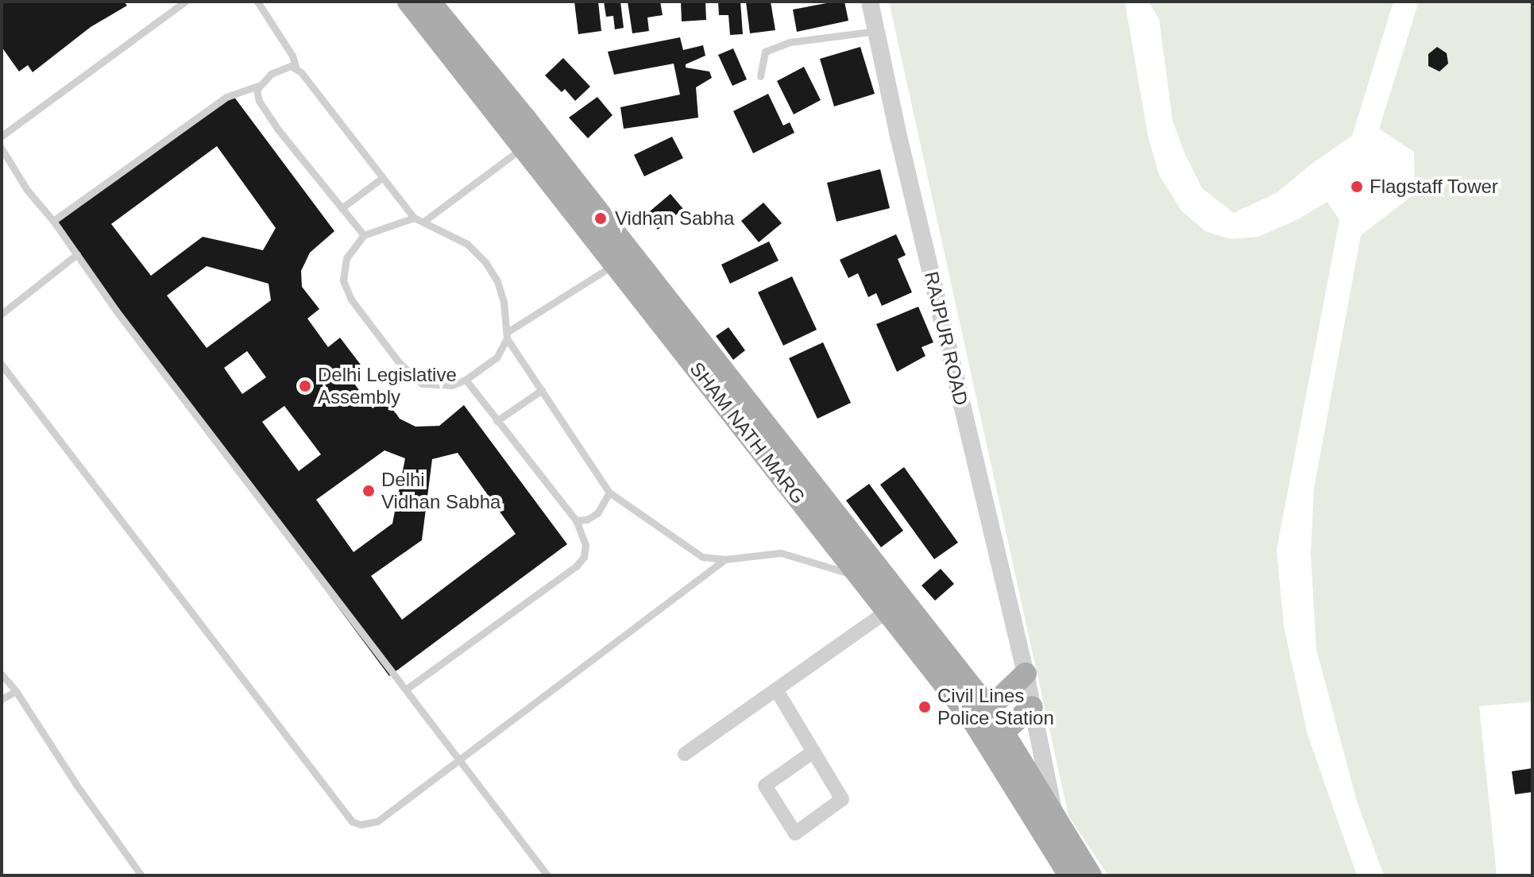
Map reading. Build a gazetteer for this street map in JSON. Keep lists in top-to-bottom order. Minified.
{"streets":{"main road":["SHAM NATH MARG"],"street":["RAJPUR ROAD"]},"crossings":[["RAJPUR ROAD","SHAM NATH MARG"]],"places":["Flagstaff Tower","Vidhan Sabha","Delhi Legislative Assembly","Delhi Vidhan Sabha","Civil Lines Police Station"]}
